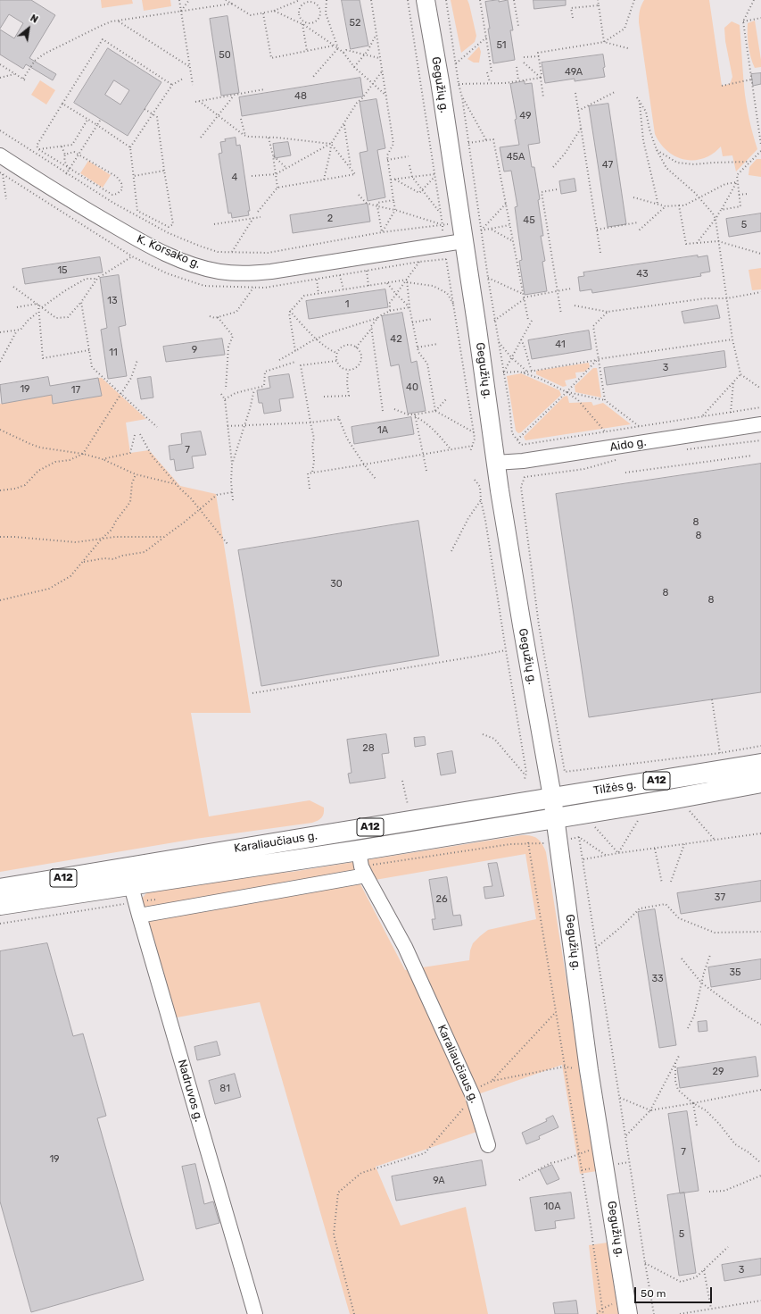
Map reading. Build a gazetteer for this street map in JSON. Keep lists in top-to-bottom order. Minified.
{"streets":{"highway":["A12","Tilžės g.","Karaliaučiaus g."],"main road":["Gegužių g."],"street":["K. Korsako g.","Aido g.","Nadruvos g."]},"crossings":[["Gegužių g.","K. Korsako g."],["Gegužių g.","Aido g."],["Gegužių g.","Tilžės g."],["Gegužių g.","Karaliaučiaus g."],["Tilžės g.","Karaliaučiaus g."],["Karaliaučiaus g.","Nadruvos g."]],"house_numbers":["52","51","50","49A","48","49","45A","47","4","2","45","5","15","43","13","1","42","41","9","11","3","40","19","17","1A","7","8","8","30","8","8","28","37","26","35","33","29","81","7","19","9A","10A","5","3"],"scale_bar":"50 m","north":"top right"}
